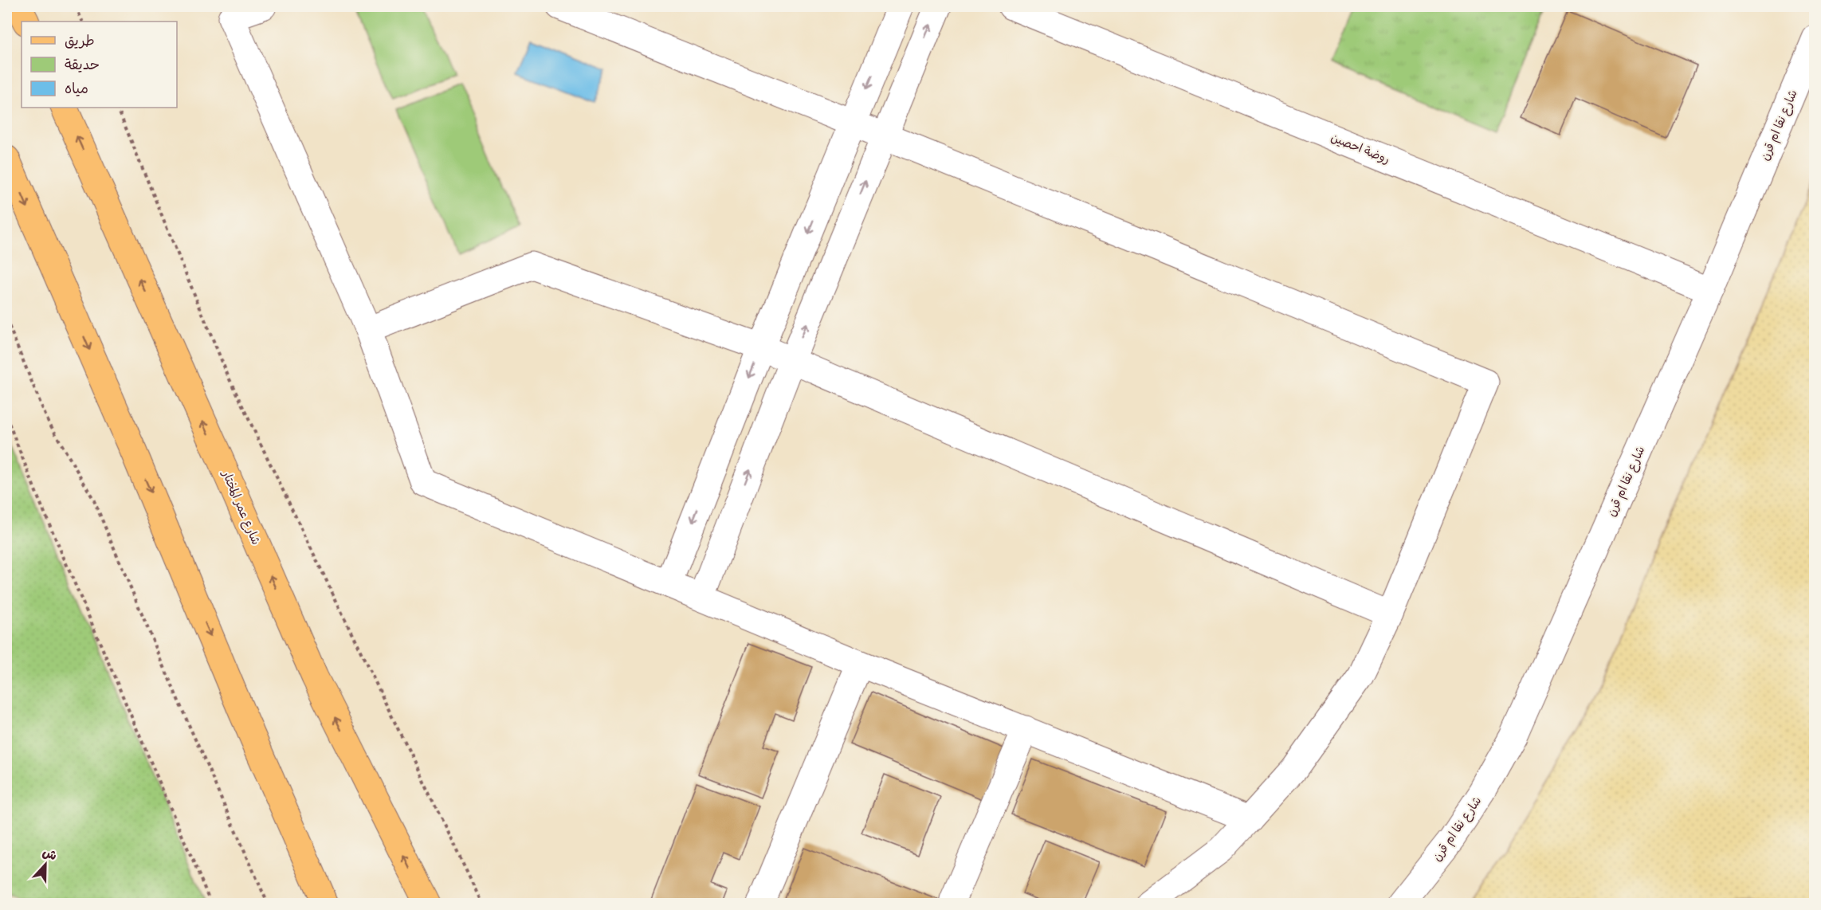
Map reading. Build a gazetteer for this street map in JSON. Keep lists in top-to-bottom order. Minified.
{"streets":{"main road":["شارع عمر المختار"],"street":["شارع نقا ام قرن","روضة احصين"]},"crossings":[["شارع نقا ام قرن","روضة احصين"]],"legend":["طريق","حديقة","مياه"],"north":"top"}
